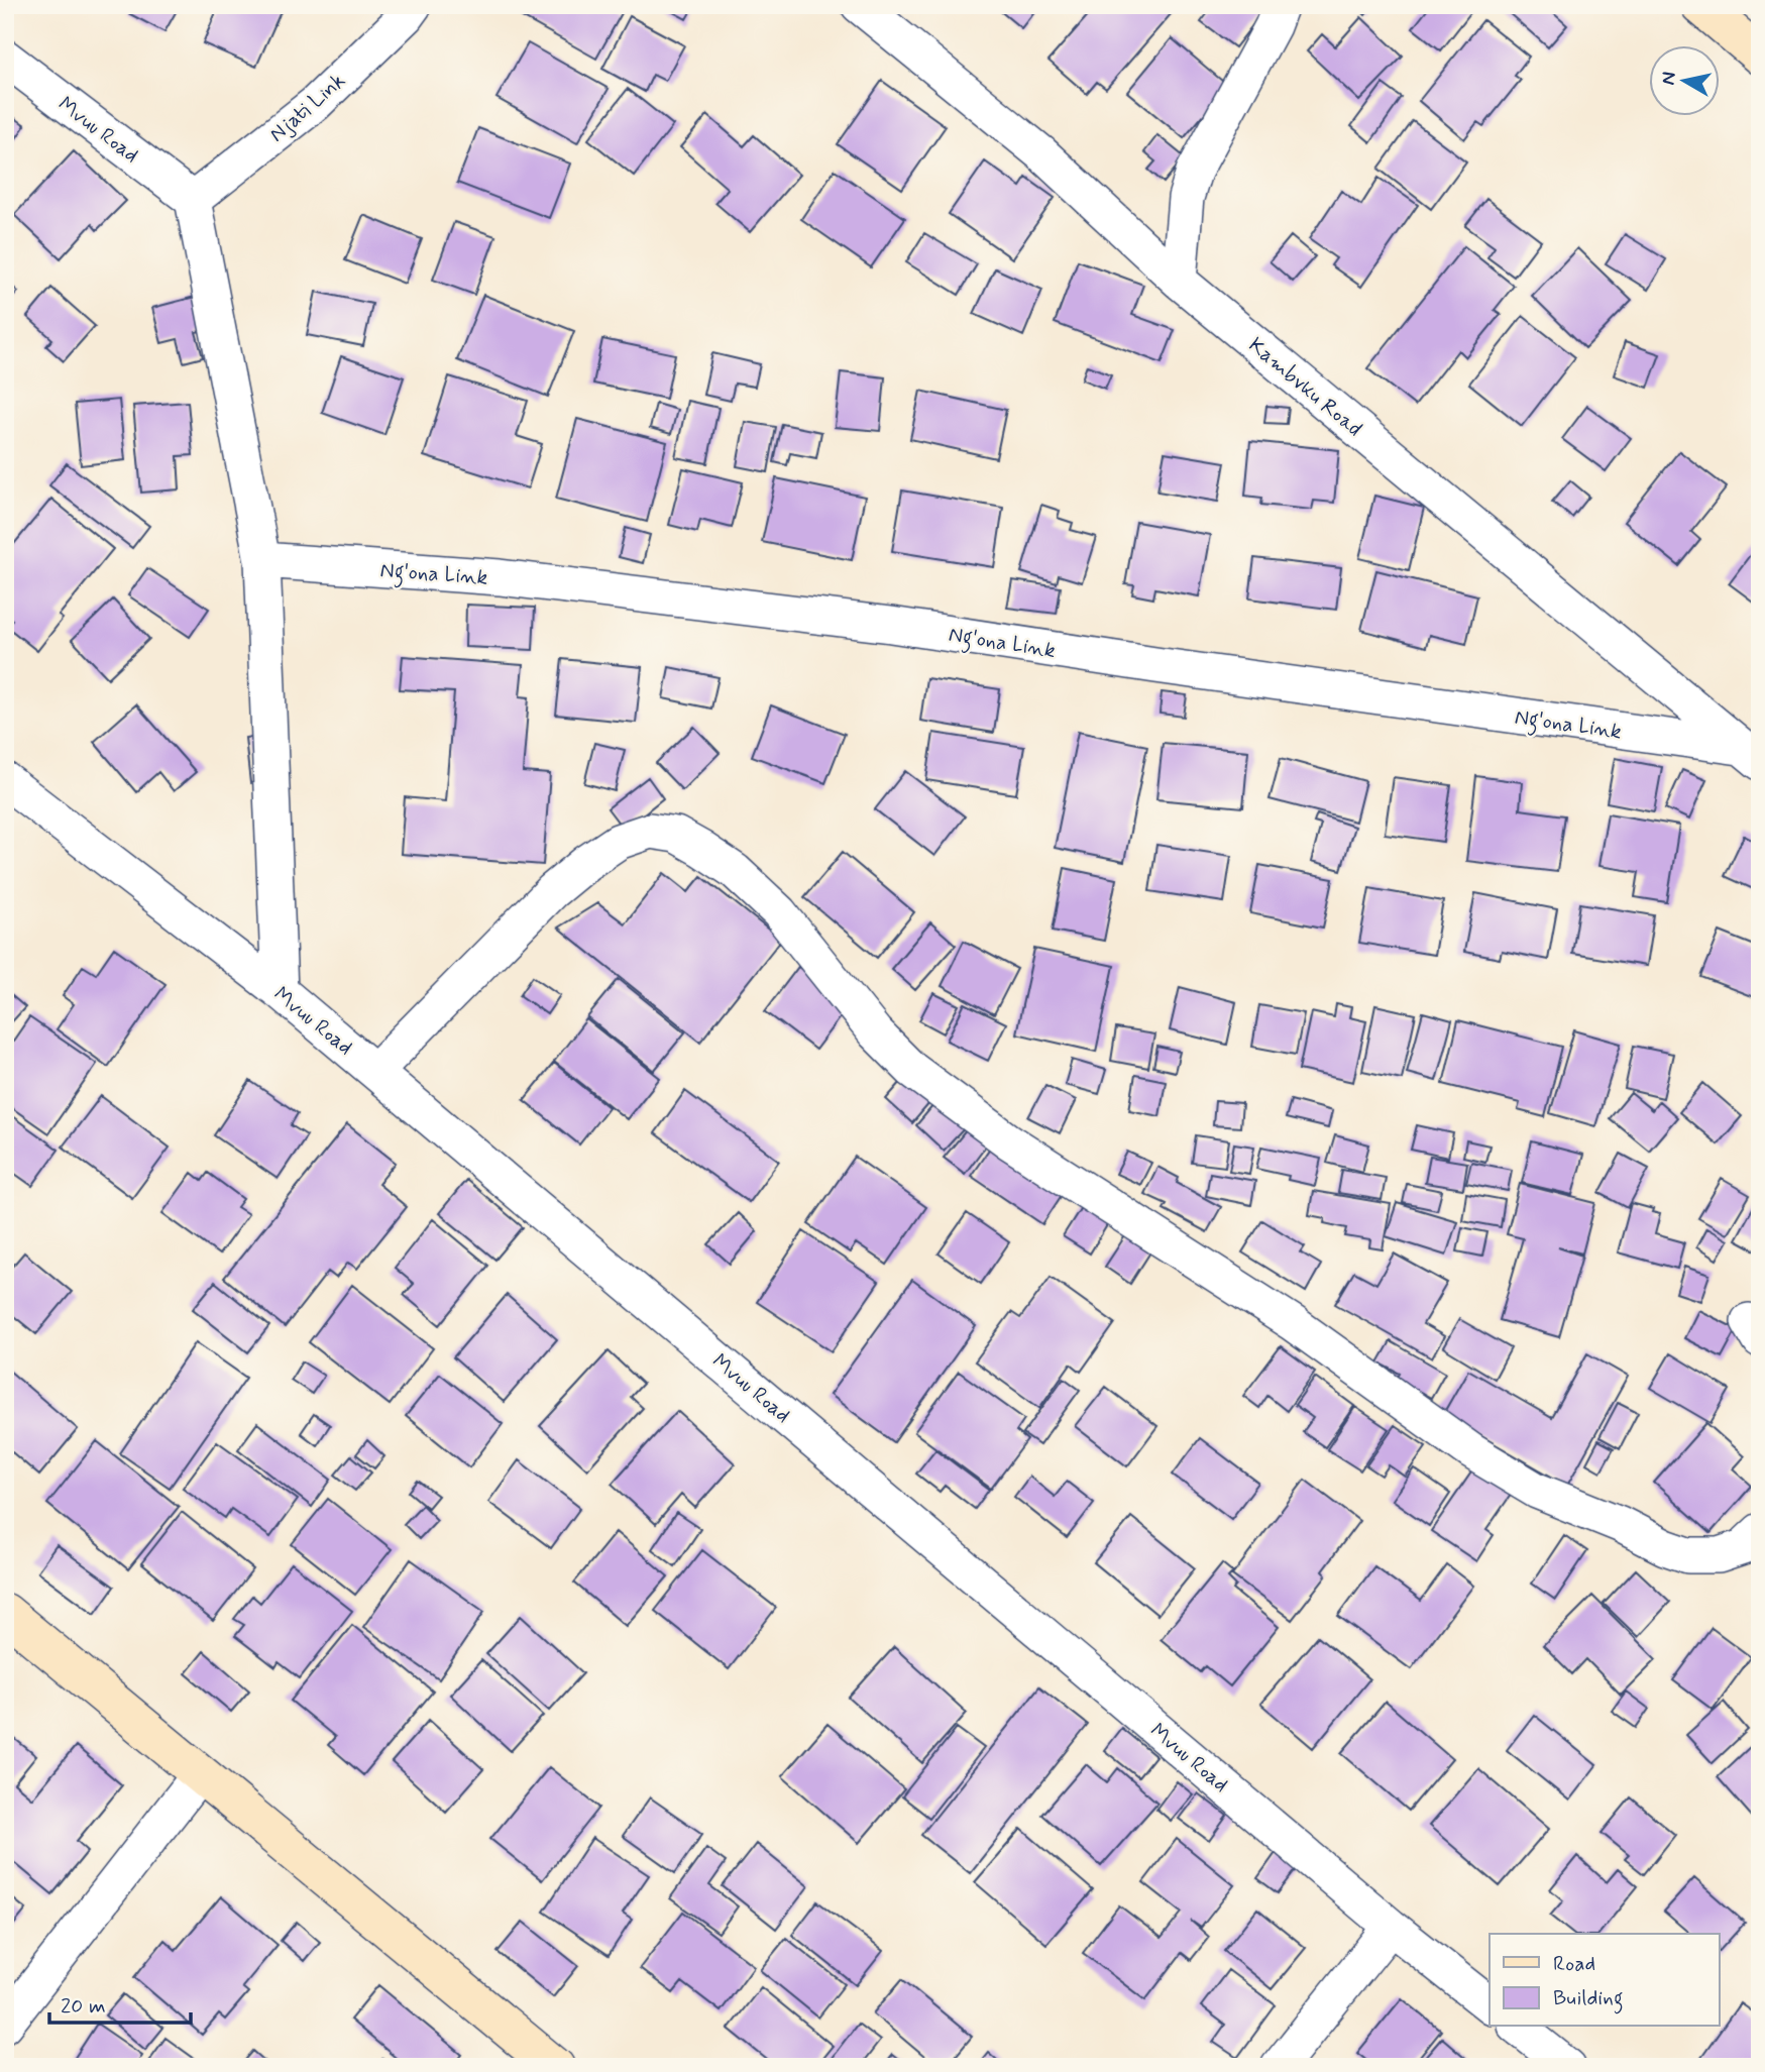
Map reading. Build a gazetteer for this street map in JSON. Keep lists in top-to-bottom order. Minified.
{"streets":{"street":["Njati Link","Mvuu Road","Kambvku Road","Ng'ona Link"]},"crossings":[["Njati Link","Mvuu Road"],["Kambvku Road","Ng'ona Link"]],"legend":["Road","Building"],"scale_bar":"20 m","north":"left"}
